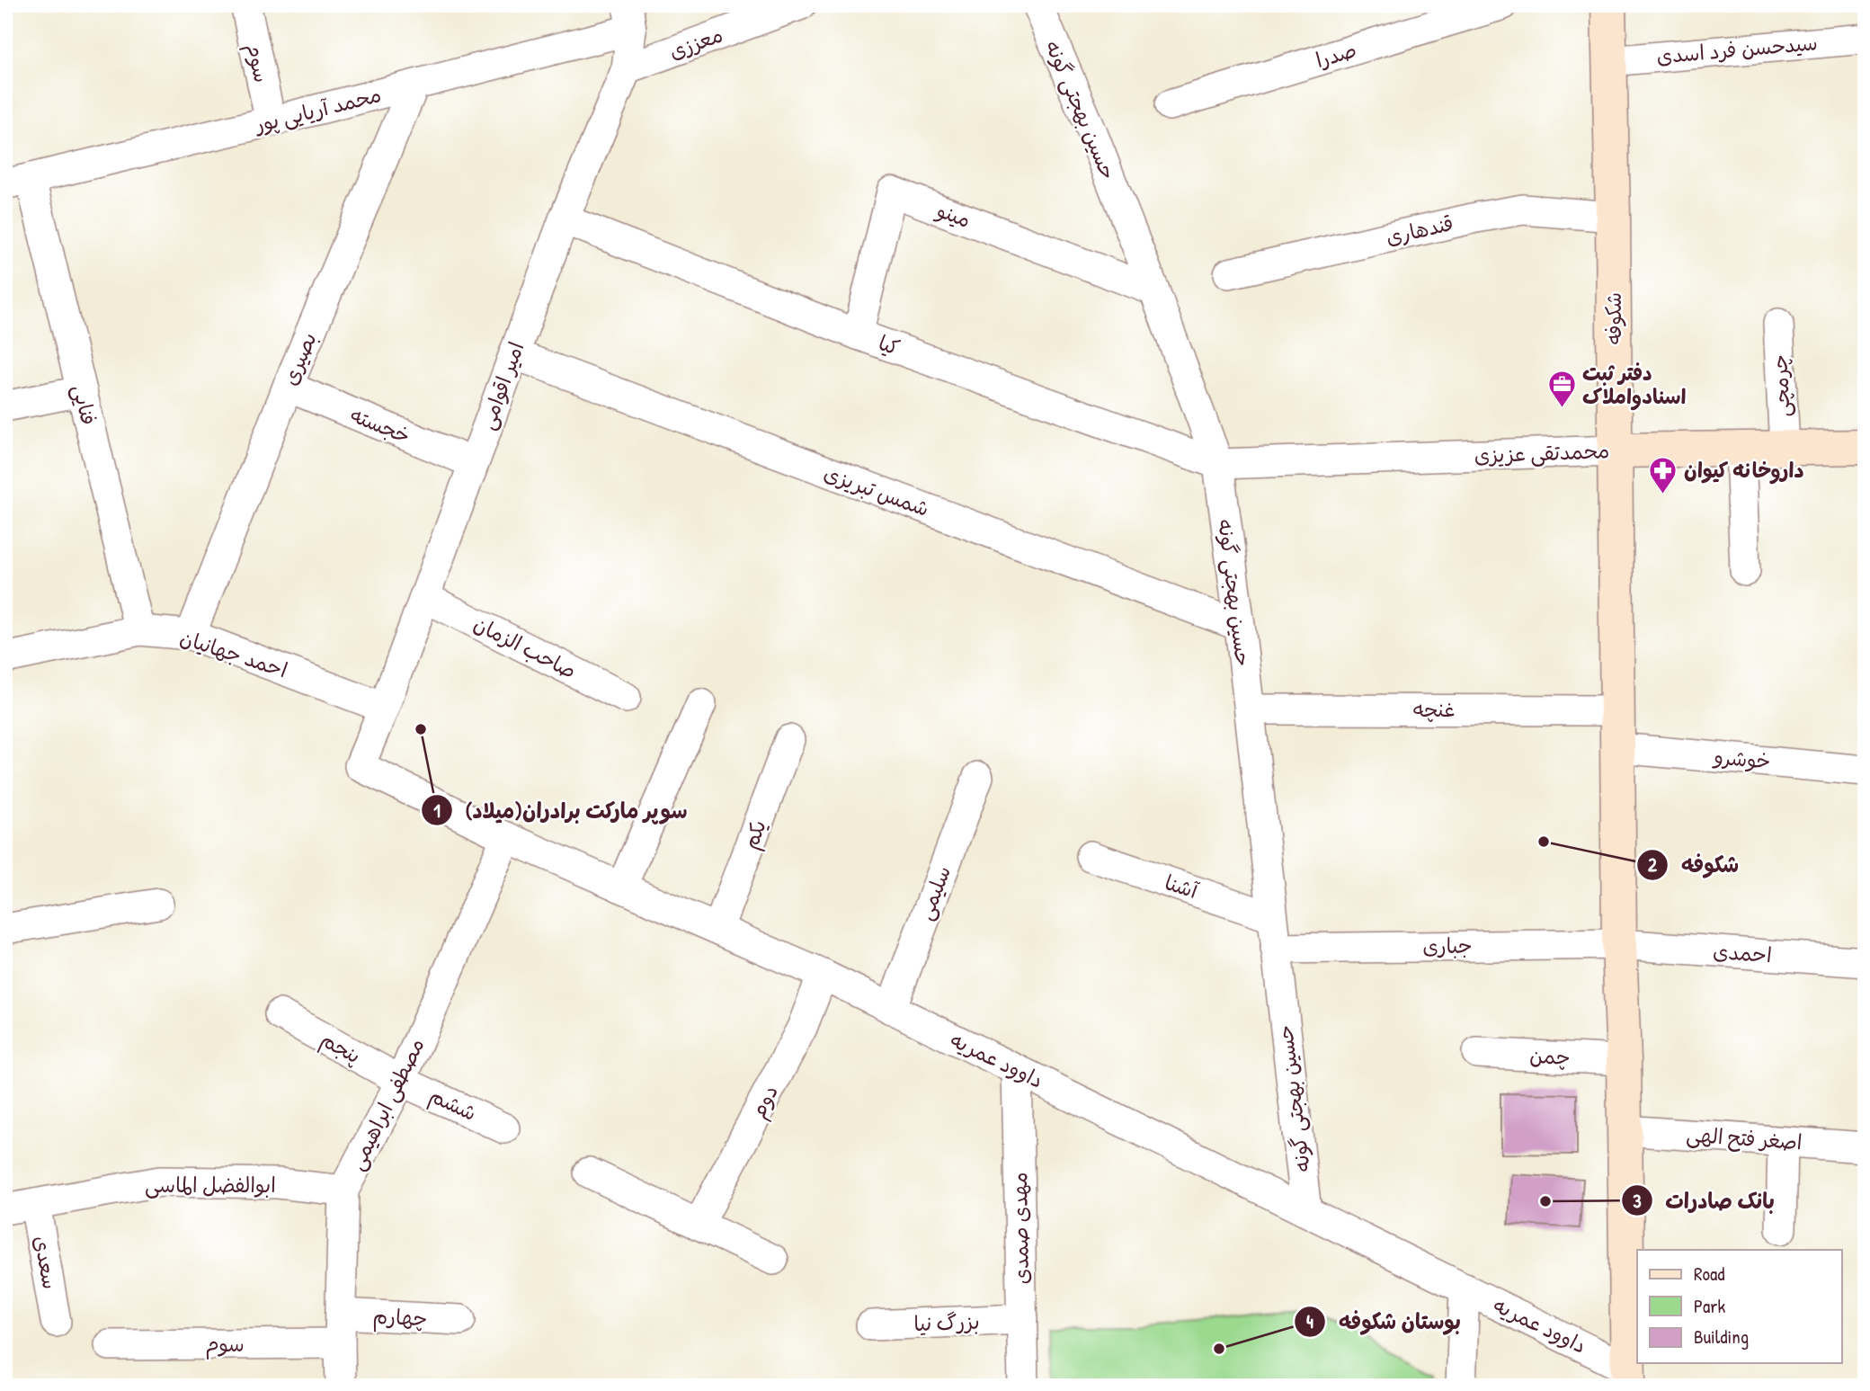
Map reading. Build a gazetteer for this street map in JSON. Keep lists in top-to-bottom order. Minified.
{"streets":{"main road":["شکوفه","محمدتقی عزیزی"],"street":["معززی","سیدحسن فرد اسدی","صدرا","سوم","محمد آریایی پور","حسین بهجتی گونه","مینو","قندهاری","کیا","بصیری","امیر اقوامی","چرمچی","فنایی","خجسته","شمس تبریزی","صاحب الزمان","احمد جهانیان","غنچه","خوشرو","یکم","آشنا","سلیمی","جباری","احمدی","پنجم","چمن","داوود عمریه","دوم","مصطفی ابراهیمی","ششم","اصغر فتح الهی","ابوالفضل الماسی","مهدی صمدی","سعدی","چهارم","بزرگ نیا"]},"crossings":[["معززی","امیر اقوامی"],["سیدحسن فرد اسدی","شکوفه"],["سوم","محمد آریایی پور"],["سوم","مصطفی ابراهیمی"],["محمد آریایی پور","بصیری"],["محمد آریایی پور","امیر اقوامی"],["محمد آریایی پور","فنایی"],["حسین بهجتی گونه","مینو"],["حسین بهجتی گونه","کیا"],["حسین بهجتی گونه","محمدتقی عزیزی"],["حسین بهجتی گونه","شمس تبریزی"],["حسین بهجتی گونه","غنچه"],["حسین بهجتی گونه","آشنا"],["حسین بهجتی گونه","جباری"],["حسین بهجتی گونه","داوود عمریه"],["مینو","کیا"],["قندهاری","شکوفه"],["شکوفه","محمدتقی عزیزی"],["شکوفه","غنچه"],["شکوفه","خوشرو"],["شکوفه","جباری"],["شکوفه","احمدی"],["شکوفه","چمن"],["شکوفه","داوود عمریه"],["شکوفه","اصغر فتح الهی"],["کیا","امیر اقوامی"],["کیا","محمدتقی عزیزی"],["بصیری","خجسته"],["بصیری","احمد جهانیان"],["امیر اقوامی","خجسته"],["امیر اقوامی","شمس تبریزی"],["امیر اقوامی","صاحب الزمان"],["امیر اقوامی","احمد جهانیان"],["امیر اقوامی","داوود عمریه"],["چرمچی","محمدتقی عزیزی"],["فنایی","احمد جهانیان"],["یکم","داوود عمریه"],["سلیمی","داوود عمریه"],["جباری","احمدی"],["پنجم","مصطفی ابراهیمی"],["پنجم","ششم"],["داوود عمریه","دوم"],["داوود عمریه","مصطفی ابراهیمی"],["داوود عمریه","مهدی صمدی"],["مصطفی ابراهیمی","ششم"],["مصطفی ابراهیمی","ابوالفضل الماسی"],["مصطفی ابراهیمی","چهارم"],["ابوالفضل الماسی","سعدی"],["مهدی صمدی","بزرگ نیا"]],"places":{"office":["دفتر ثبت اسنادواملاک"],"pharmacy":["داروخانه کیوان"],"other":["سوپر مارکت برادران(میلاد)","شکوفه","بانک صادرات","بوستان شکوفه"]},"legend":["Road","Park","Building"]}
